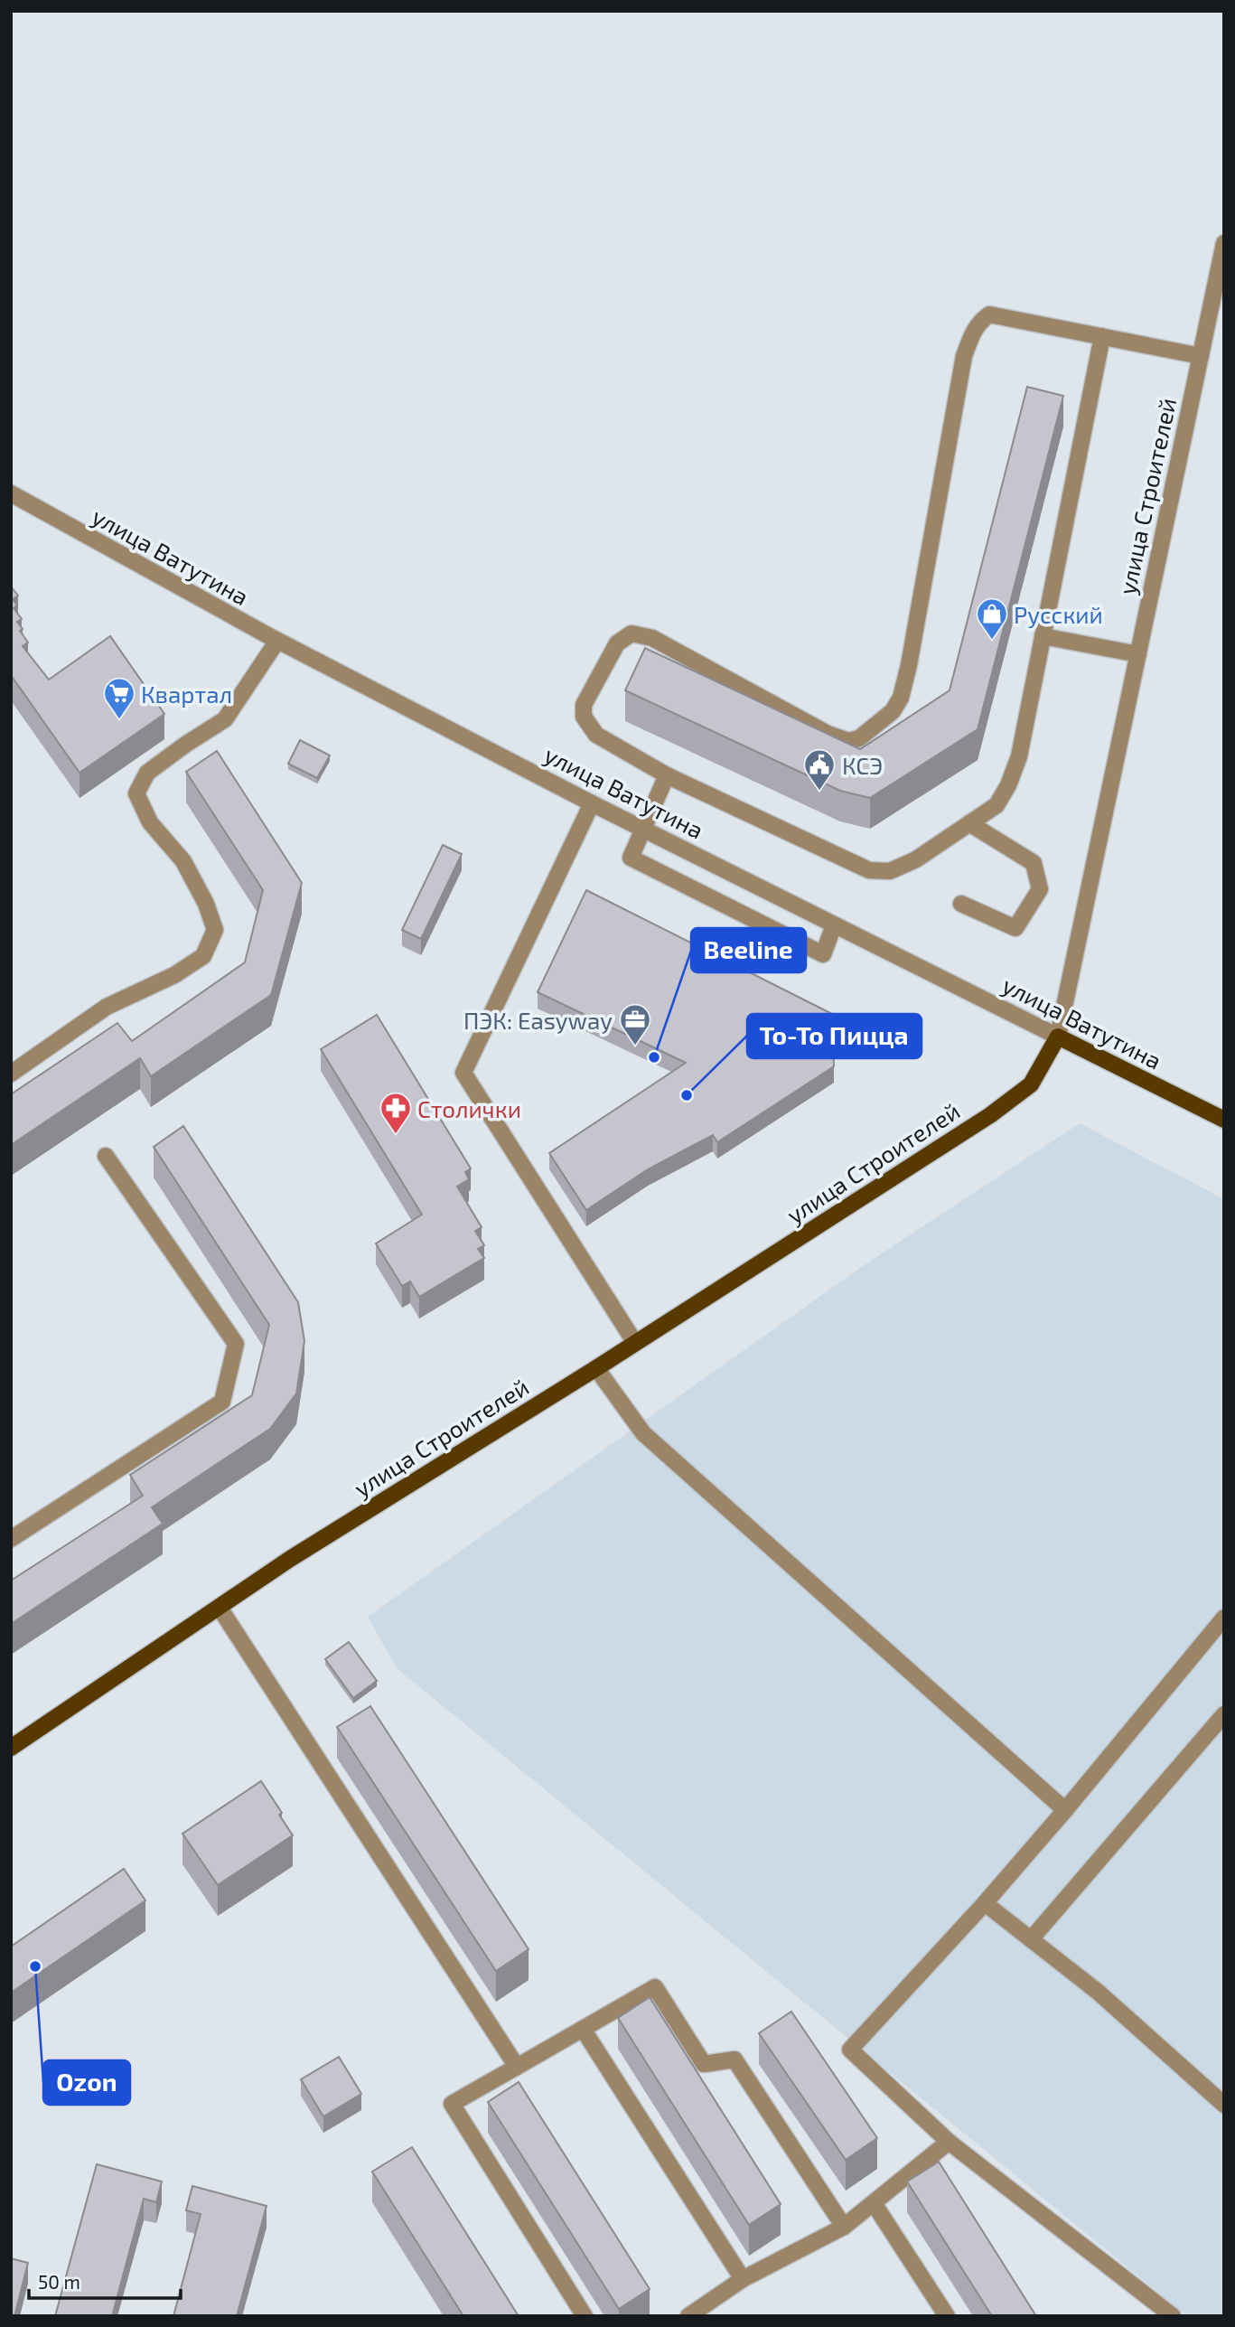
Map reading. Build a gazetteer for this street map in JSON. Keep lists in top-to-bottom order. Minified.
{"streets":{"main road":["улица Строителей","улица Ватутина"]},"crossings":[["улица Строителей","улица Ватутина"]],"places":{"shop":["Русский"],"supermarket":["Квартал"],"public building":["КСЭ"],"office":["ПЭК: Easyway"],"other":["Beeline","То-То Пицца","Ozon"],"pharmacy":["Столички"]},"scale_bar":"50 m"}
